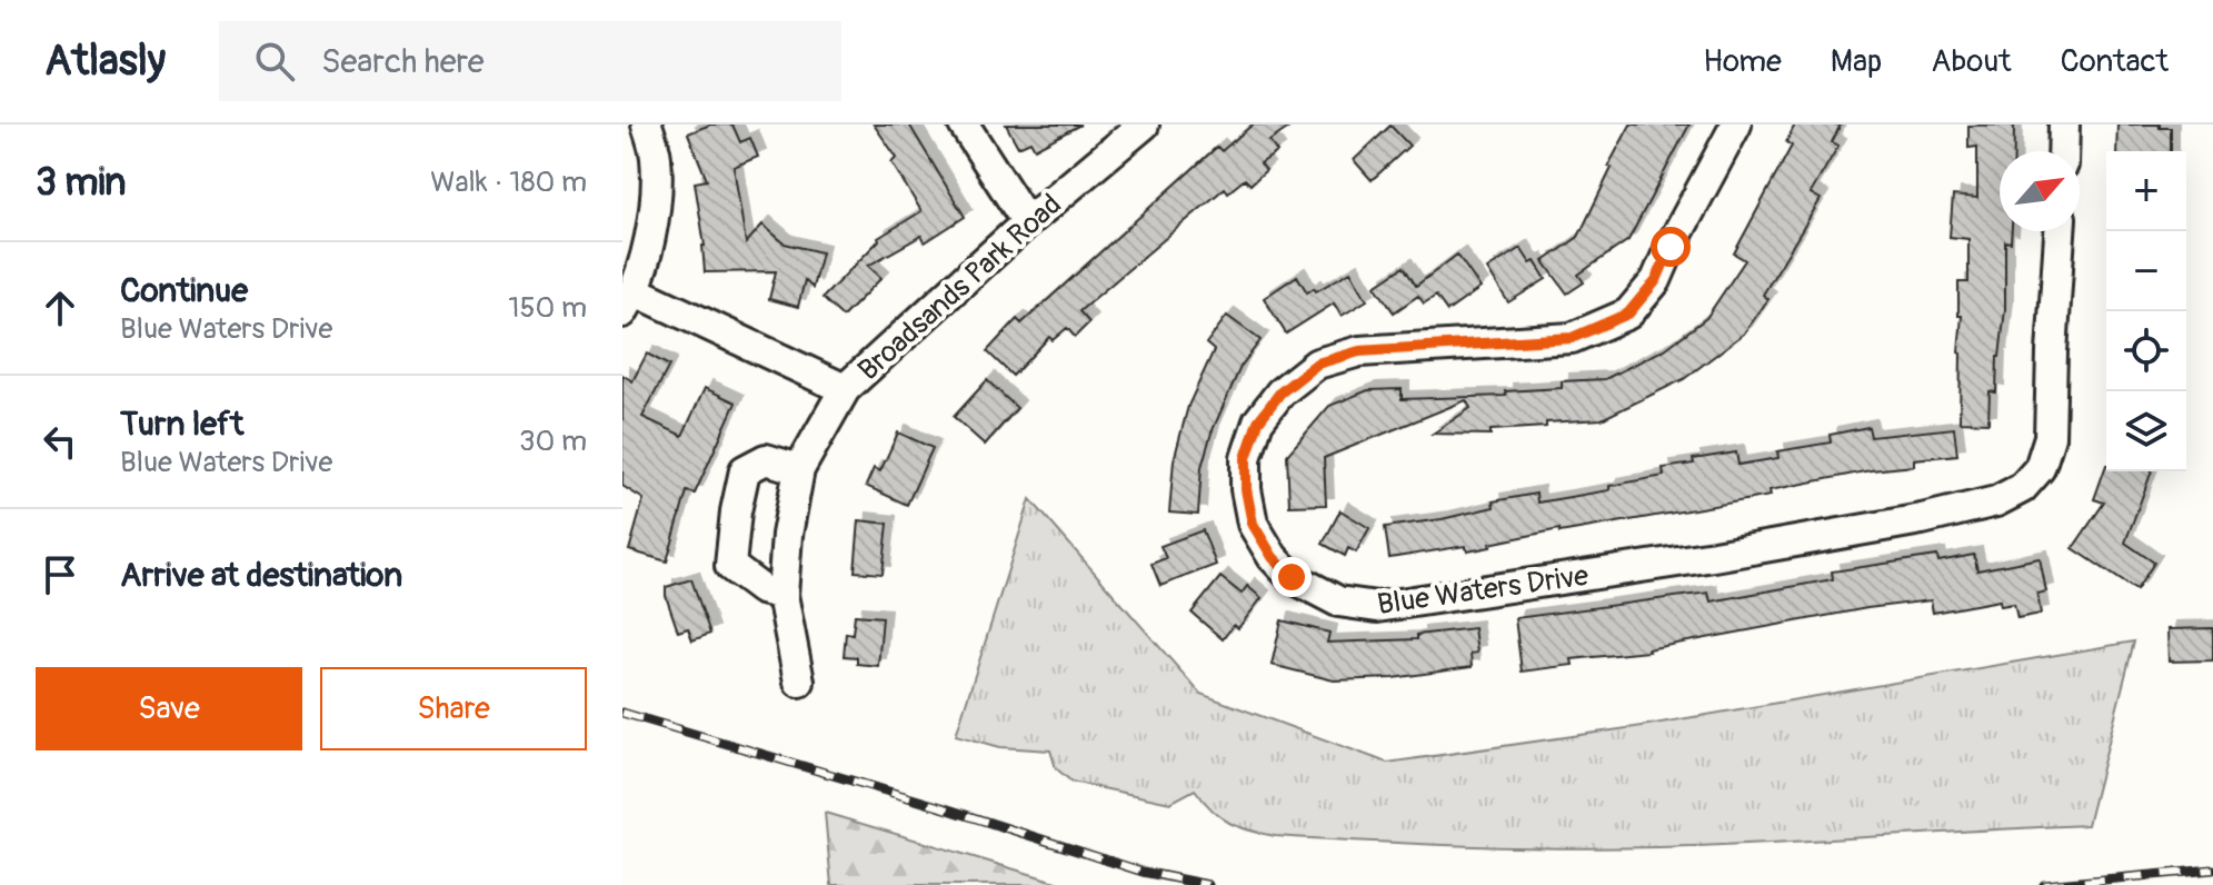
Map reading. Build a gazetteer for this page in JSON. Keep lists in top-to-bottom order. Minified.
{"streets":{"street":["Broadsands Park Road","Blue Waters Drive"]},"north":"top right","page":{"header":"Atlasly","search":"Search here","nav":["Home","Map","About","Contact"],"heading":["3 min","Walk · 180 m"],"map_buttons":["+","−"],"list":[["Continue","Blue Waters Drive","150 m"],["Turn left","Blue Waters Drive","30 m"],"Arrive at destination"],"buttons":["Save","Share"]}}
